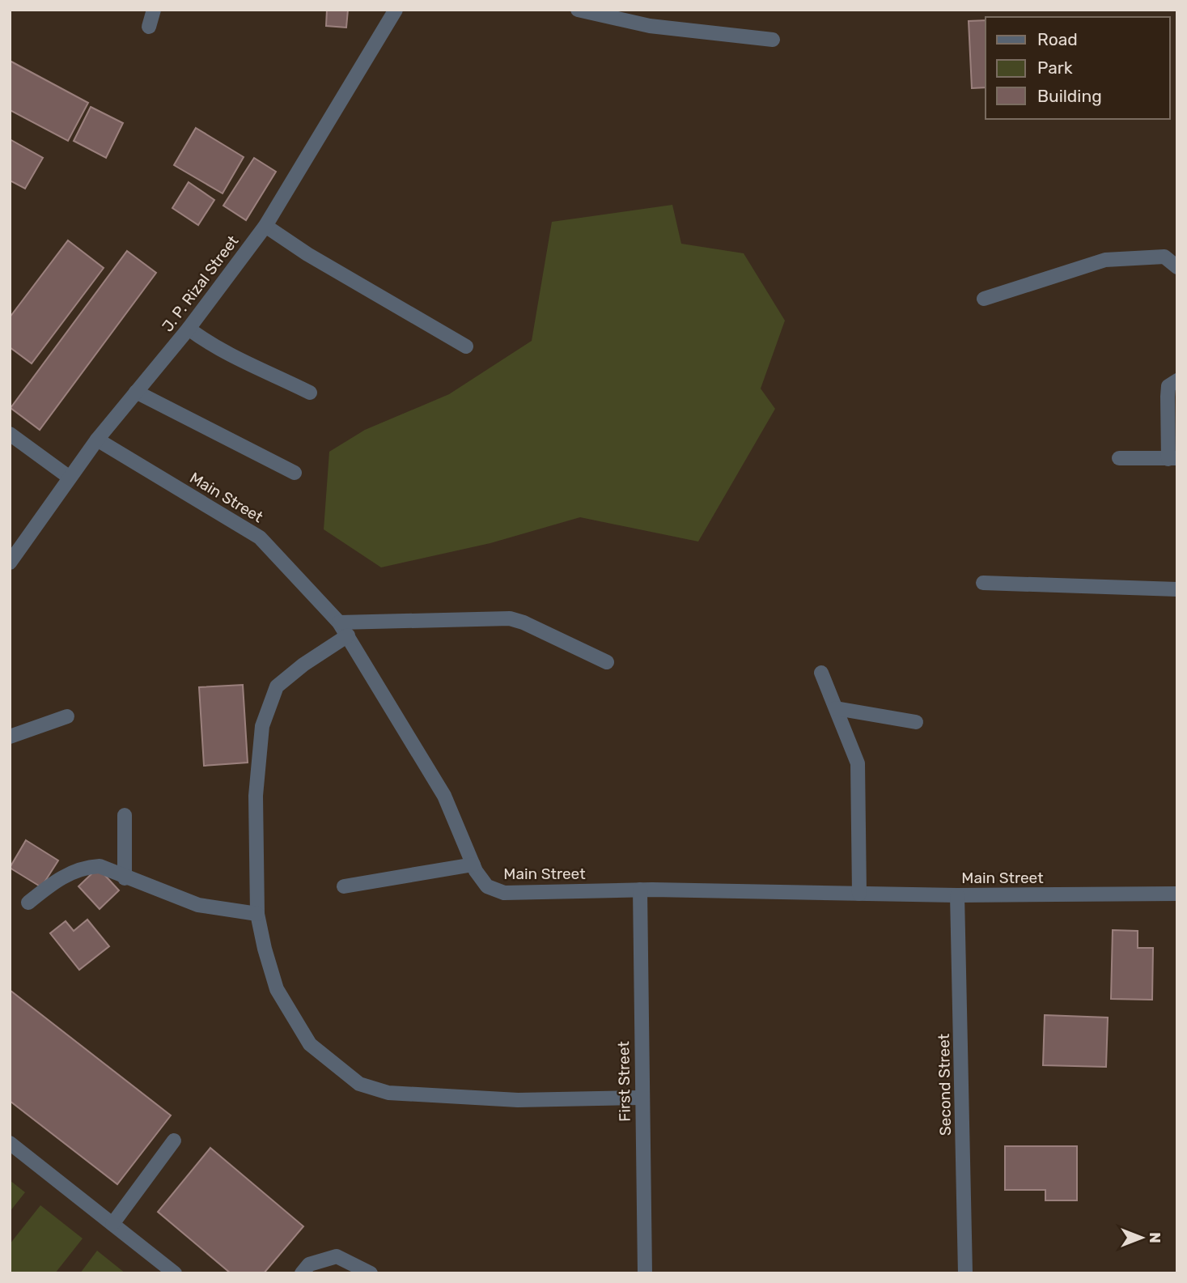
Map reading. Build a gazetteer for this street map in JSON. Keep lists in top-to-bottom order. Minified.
{"streets":{"street":["J. P. Rizal Street","Main Street","First Street","Second Street"]},"crossings":[["J. P. Rizal Street","Main Street"],["Main Street","First Street"],["Main Street","Second Street"]],"legend":["Road","Park","Building"],"north":"right"}
